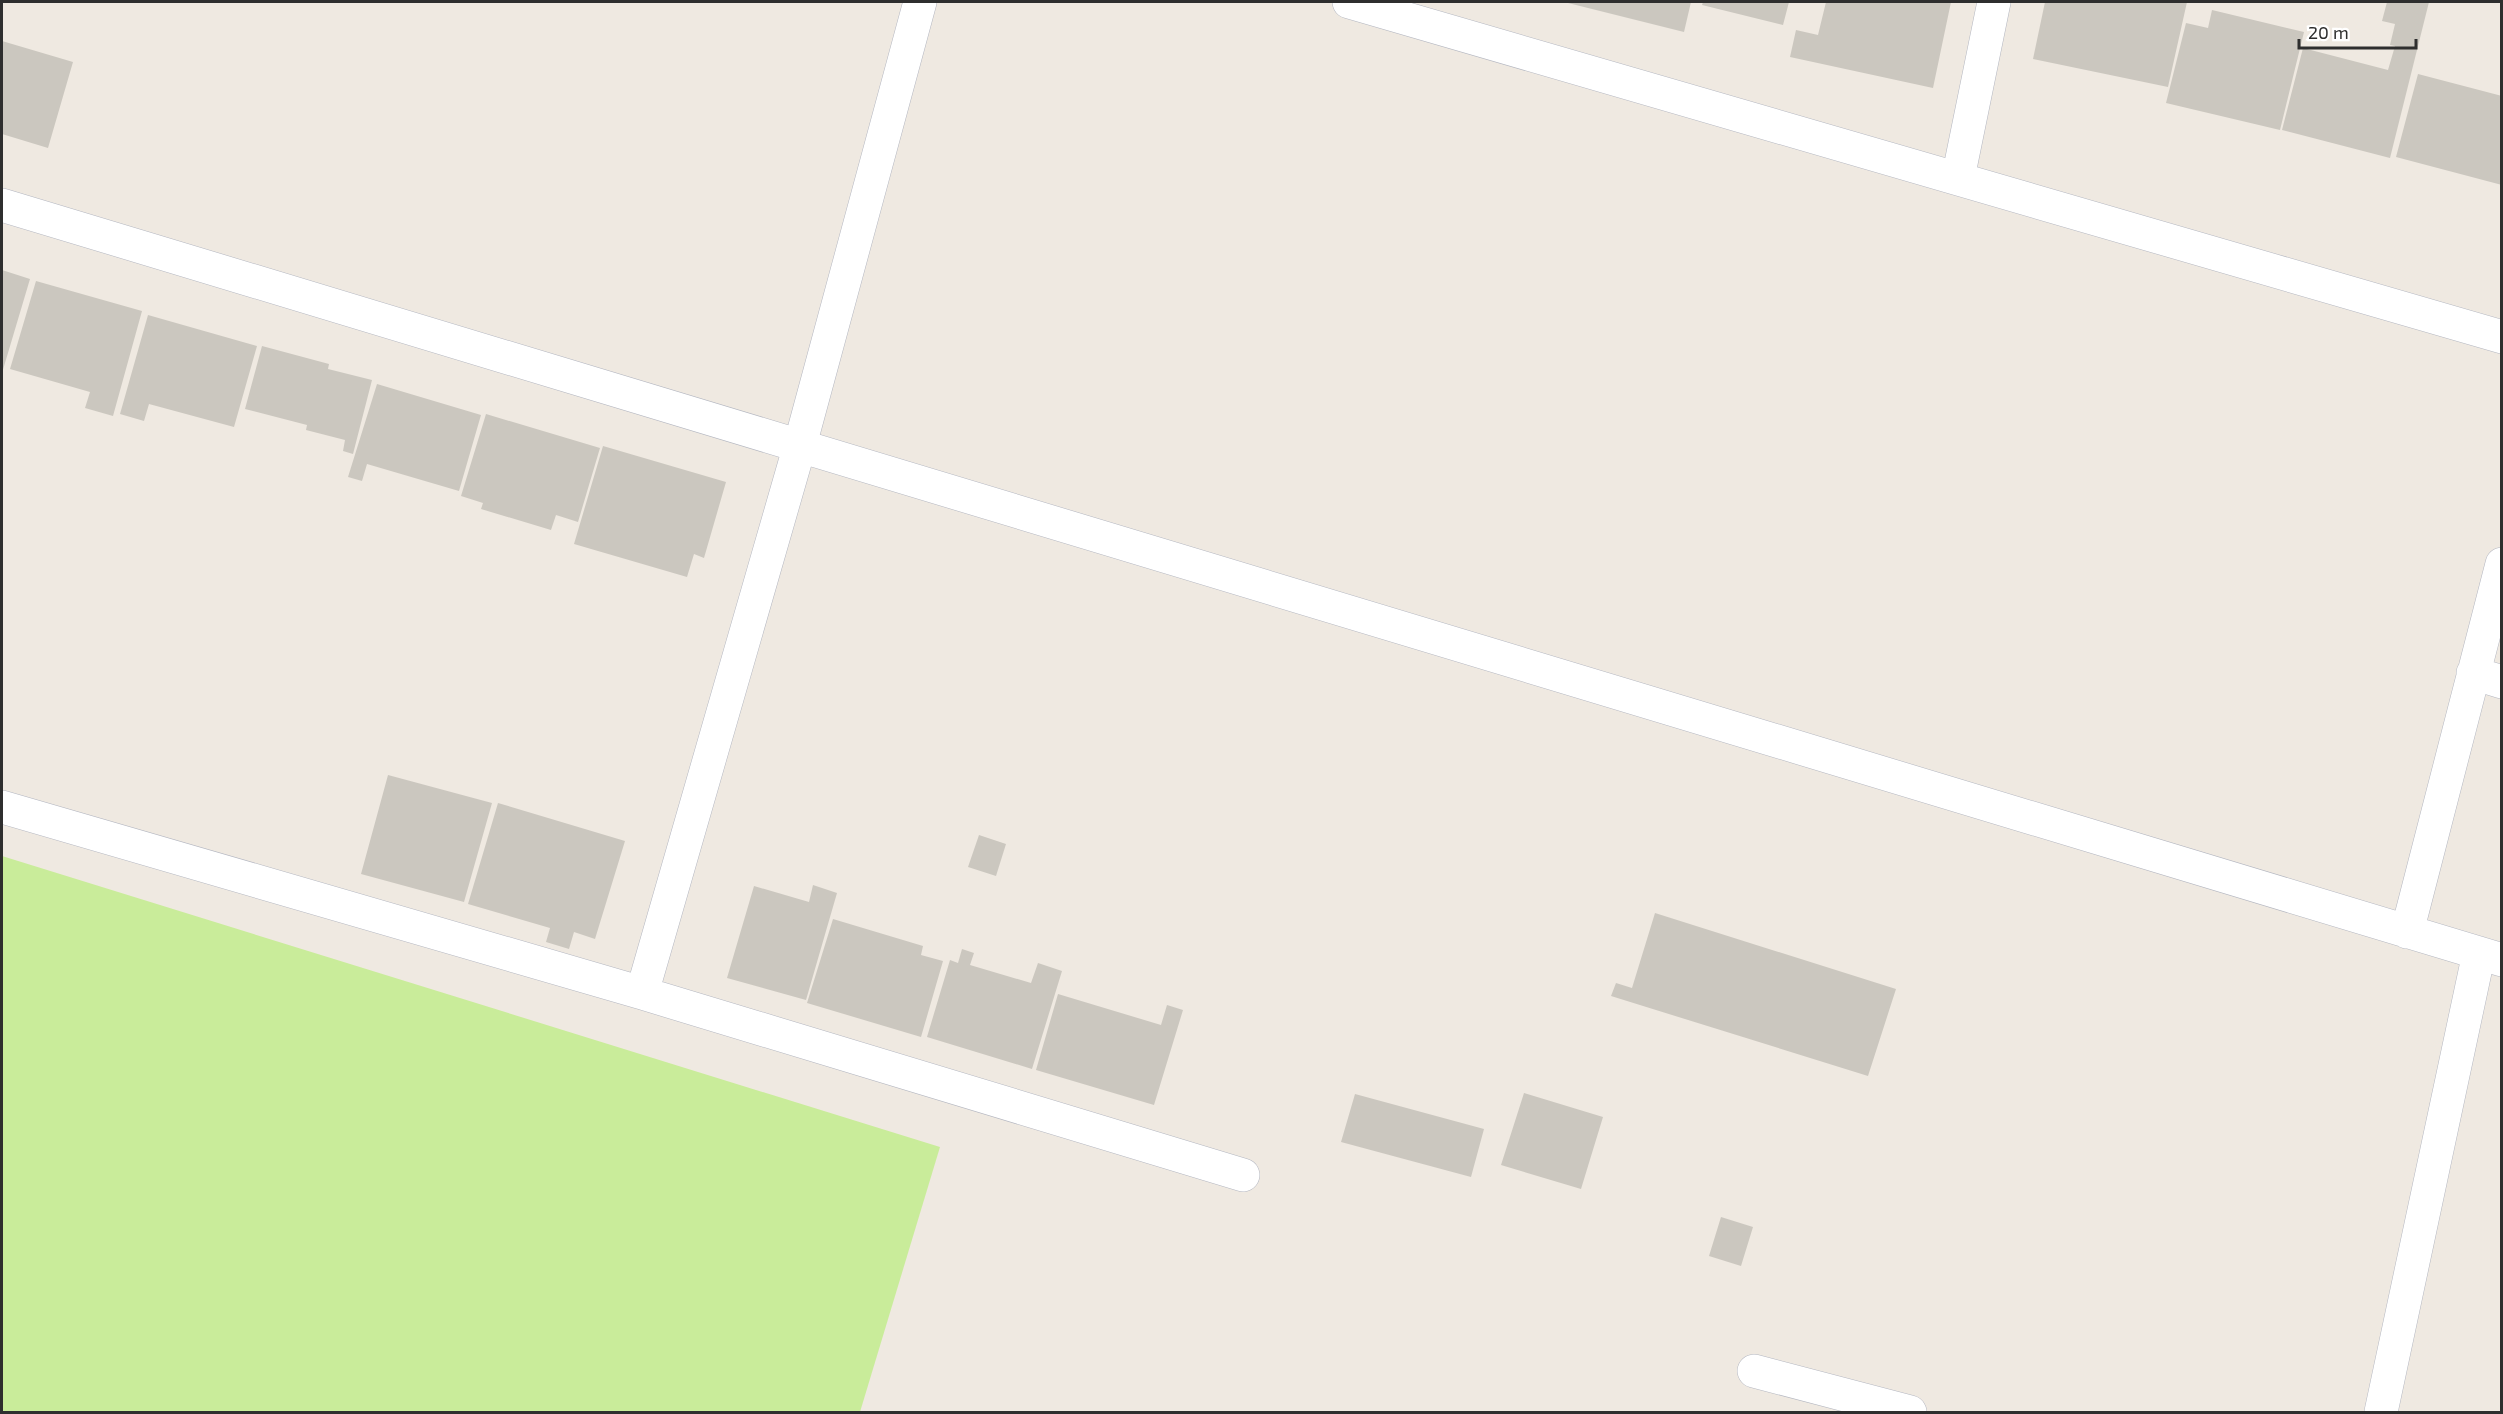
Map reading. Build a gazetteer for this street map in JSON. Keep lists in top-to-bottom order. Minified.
{"scale_bar":"20 m"}
